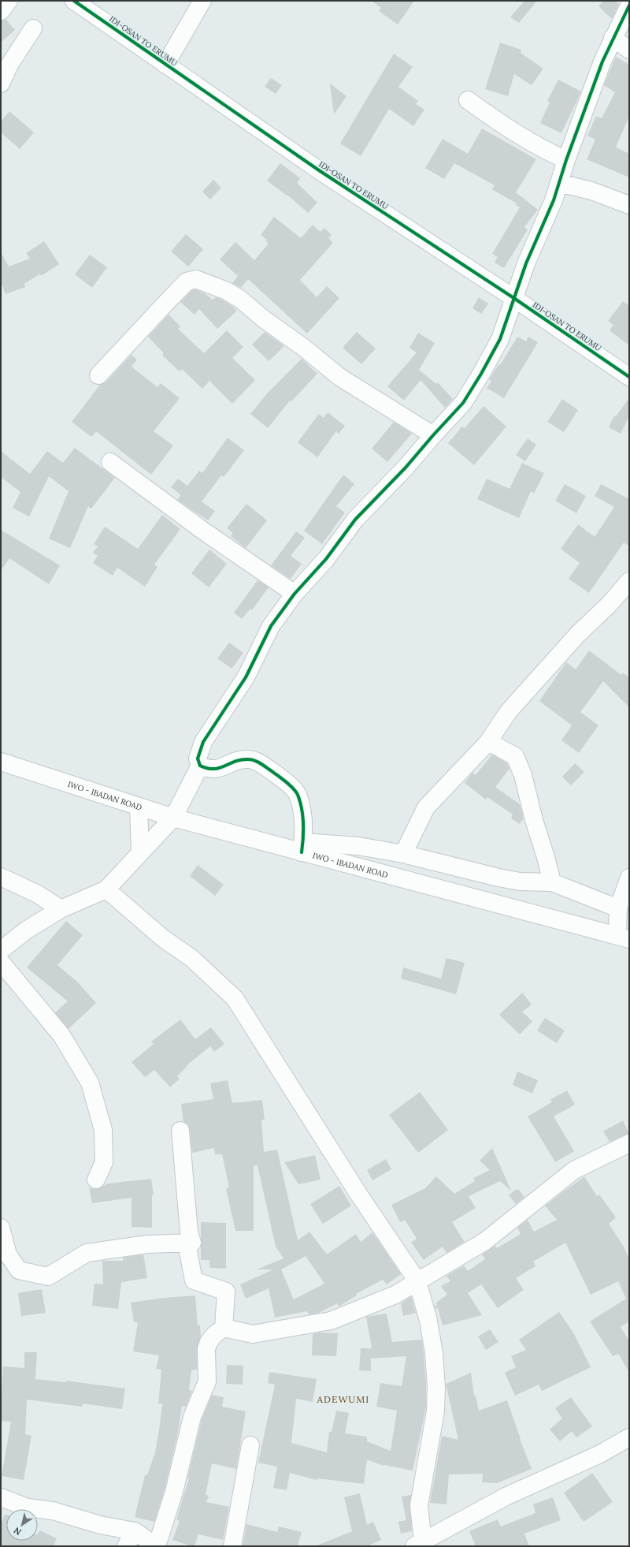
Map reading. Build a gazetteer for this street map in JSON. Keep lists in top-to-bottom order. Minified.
{"streets":{"street":["IDI-OSAN TO ERUMU","IWO - IBADAN ROAD"]},"districts":["ADEWUMI"],"north":"bottom left"}
